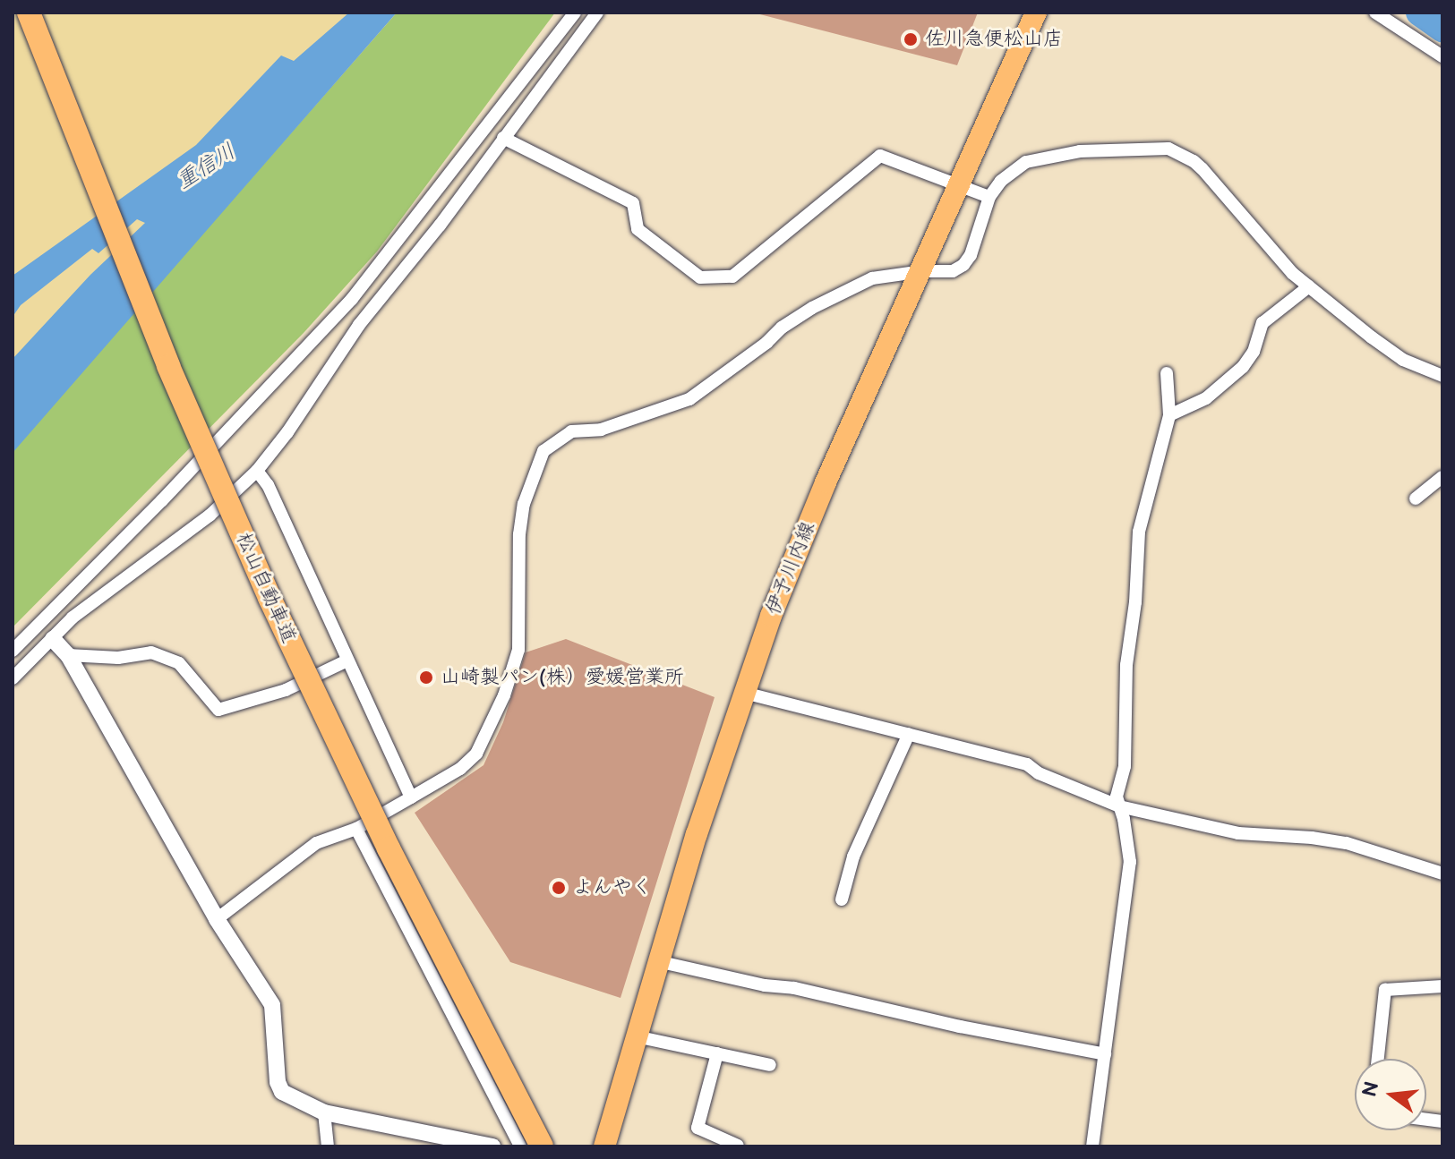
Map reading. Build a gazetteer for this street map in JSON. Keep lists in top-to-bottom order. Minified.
{"streets":{"highway":["松山自動車道"],"main road":["伊予川内線"]},"water":["重信川"],"places":["佐川急便松山店","山崎製パン(株）愛媛営業所","よんやく"],"north":"left"}
